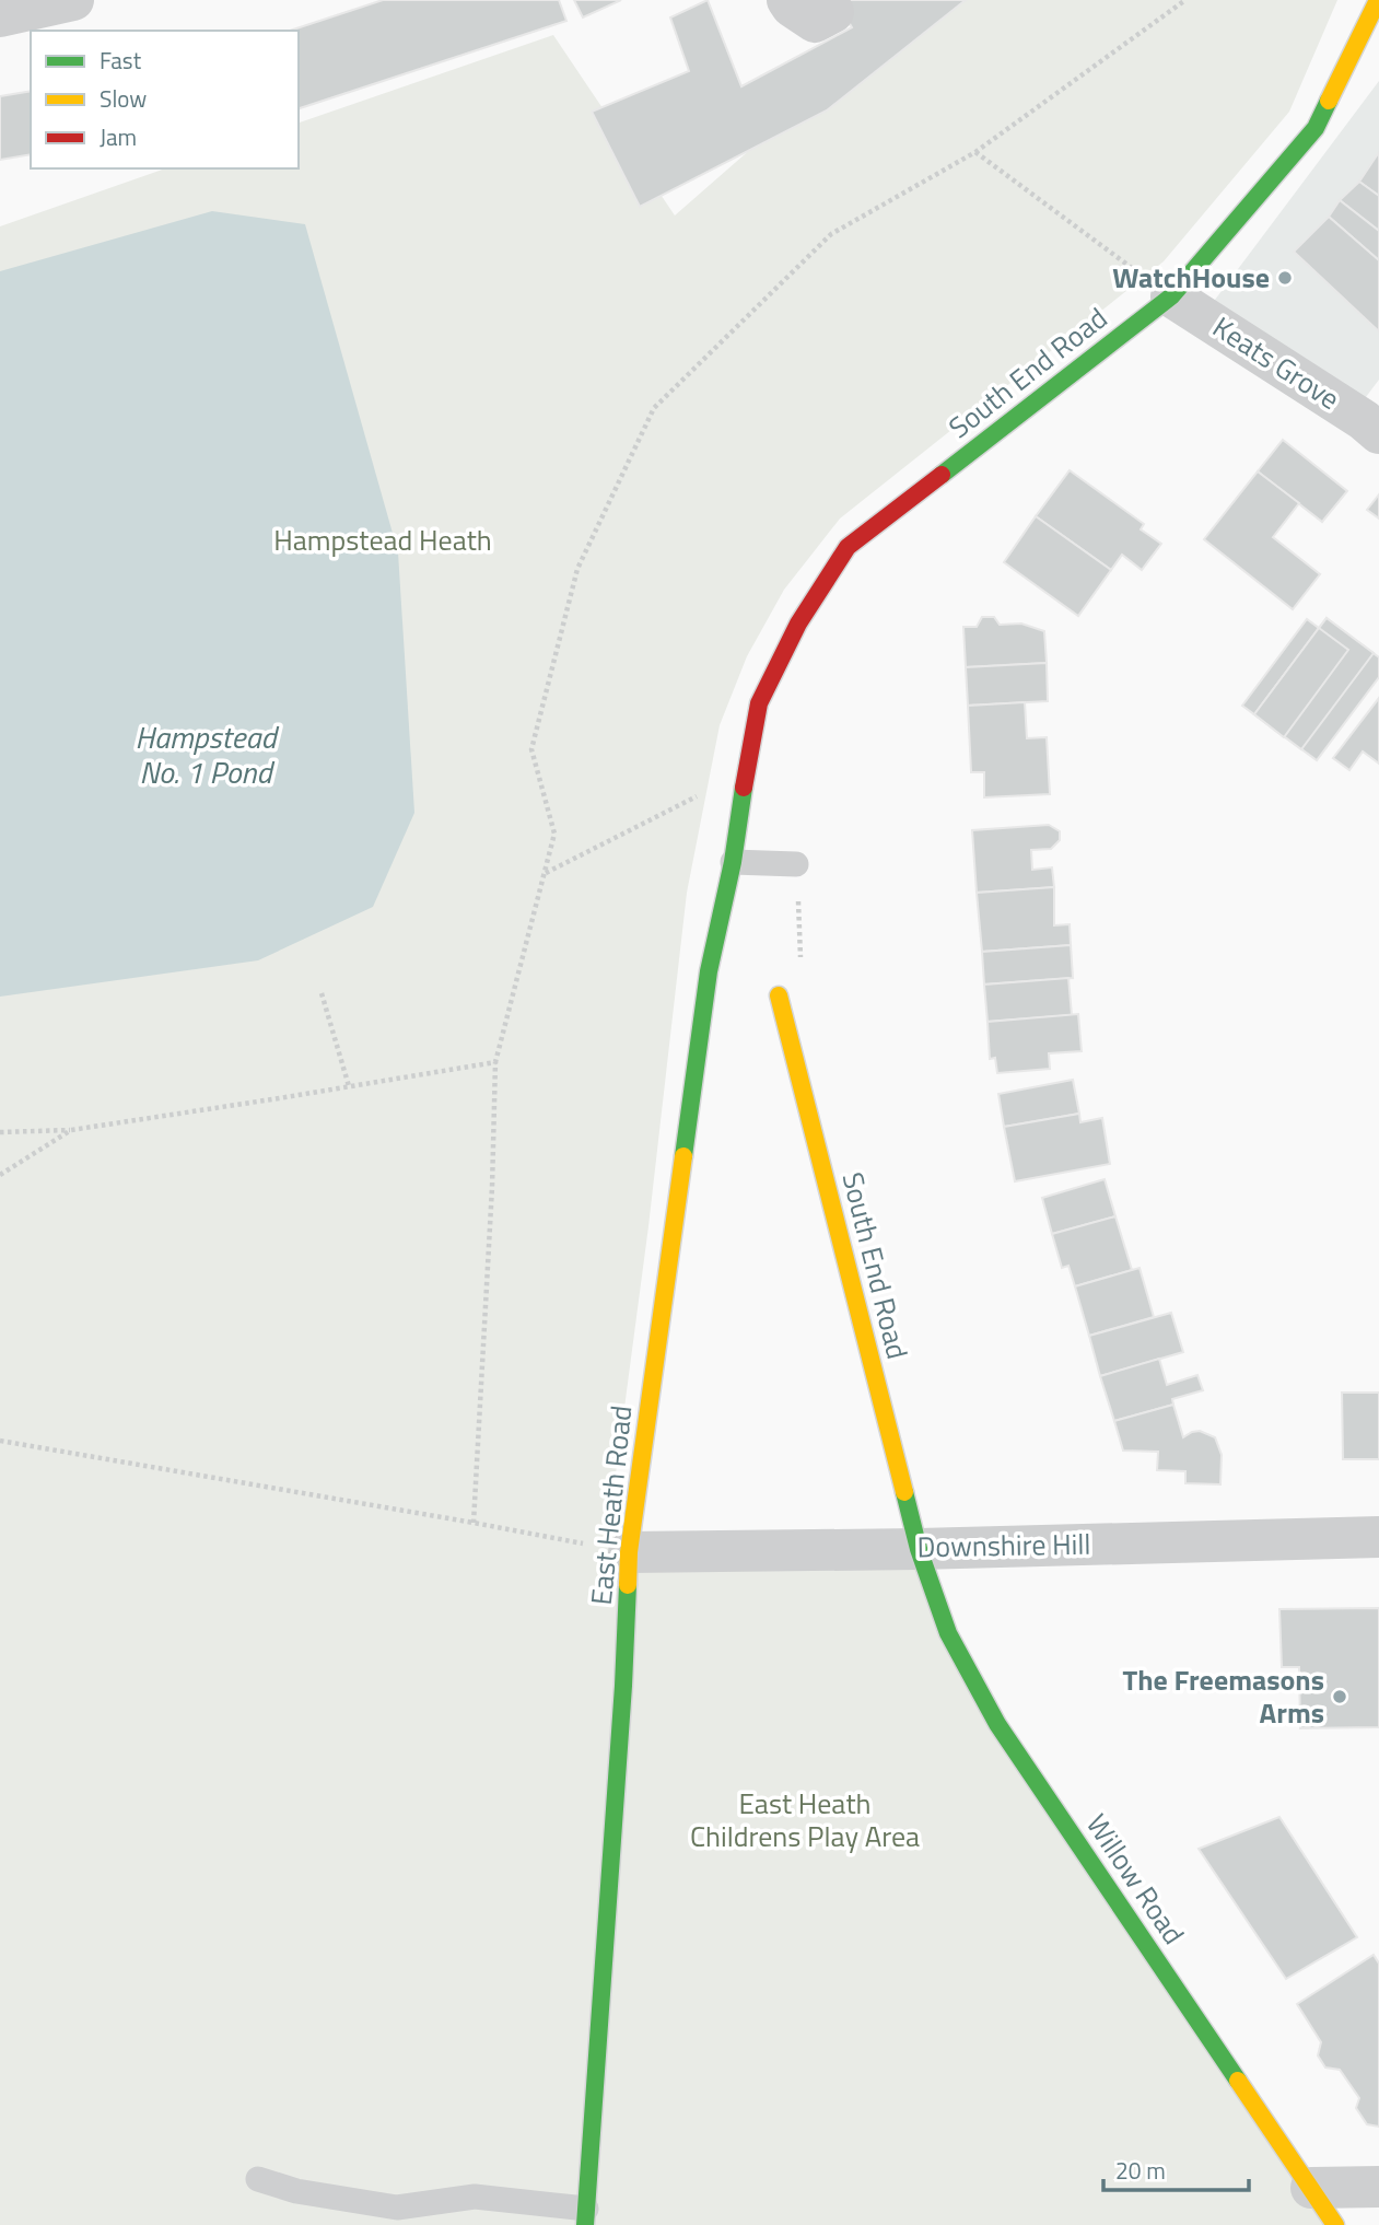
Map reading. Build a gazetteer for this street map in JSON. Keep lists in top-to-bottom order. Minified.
{"streets":{"street":["Keats Grove","South End Road","East Heath Road","Downshire Hill","Willow Road"]},"crossings":[["Keats Grove","South End Road"],["South End Road","East Heath Road"],["South End Road","Downshire Hill"],["South End Road","Willow Road"],["East Heath Road","Downshire Hill"],["Downshire Hill","Willow Road"]],"water":["Hampstead No. 1 Pond"],"parks":["Hampstead Heath","East Heath Childrens Play Area"],"places":["WatchHouse","The Freemasons Arms"],"legend":["Fast","Slow","Jam"],"scale_bar":"20 m"}
